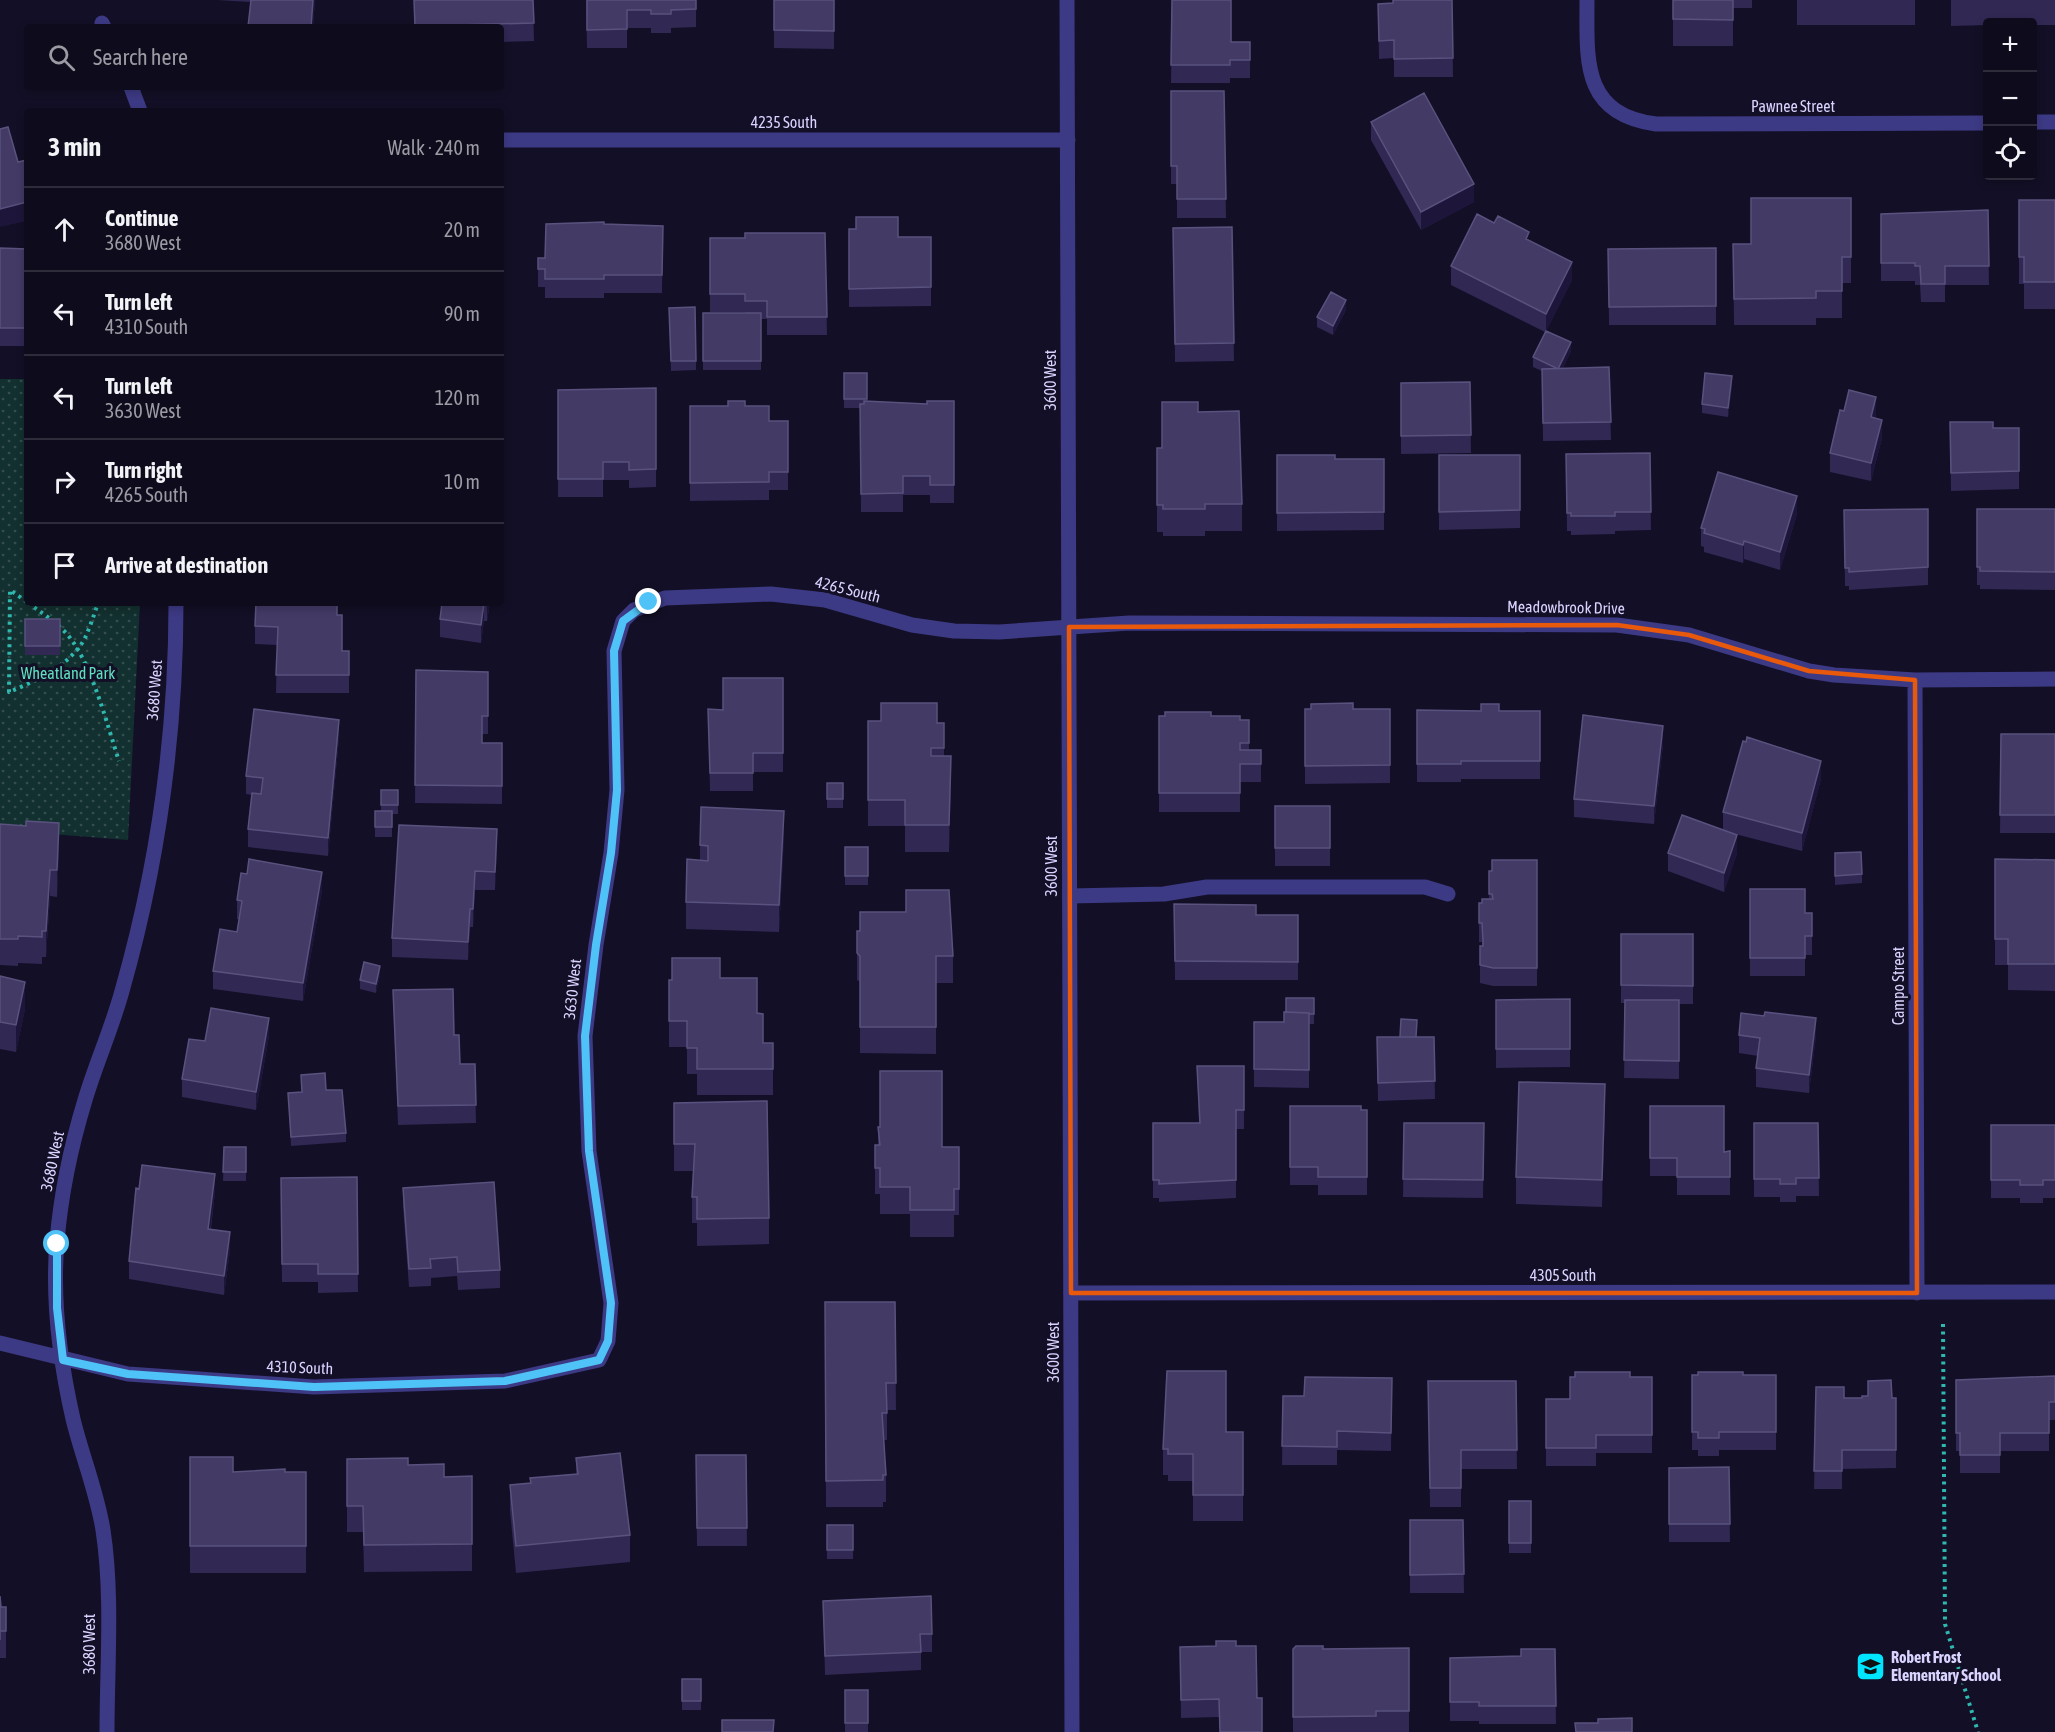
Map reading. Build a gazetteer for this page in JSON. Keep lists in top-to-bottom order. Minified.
{"streets":{"street":["Pawnee Street","4235 South","3600 West","4265 South","Meadowbrook Drive","3680 West","Campo Street","3630 West","4305 South","4310 South"]},"crossings":[["4235 South","3600 West"],["3600 West","4265 South"],["3600 West","Meadowbrook Drive"],["3600 West","4305 South"],["4265 South","Meadowbrook Drive"],["4265 South","3630 West"],["Meadowbrook Drive","Campo Street"],["3680 West","4310 South"],["Campo Street","4305 South"],["3630 West","4310 South"]],"parks":["Wheatland Park"],"places":{"school or university":["Robert Frost Elementary School"]},"page":{"map_buttons":["+","−"],"search":"Search here","heading":["3 min","Walk · 240 m"],"list":[["Continue","3680 West","20 m"],["Turn left","4310 South","90 m"],["Turn left","3630 West","120 m"],["Turn right","4265 South","10 m"],"Arrive at destination"]}}
